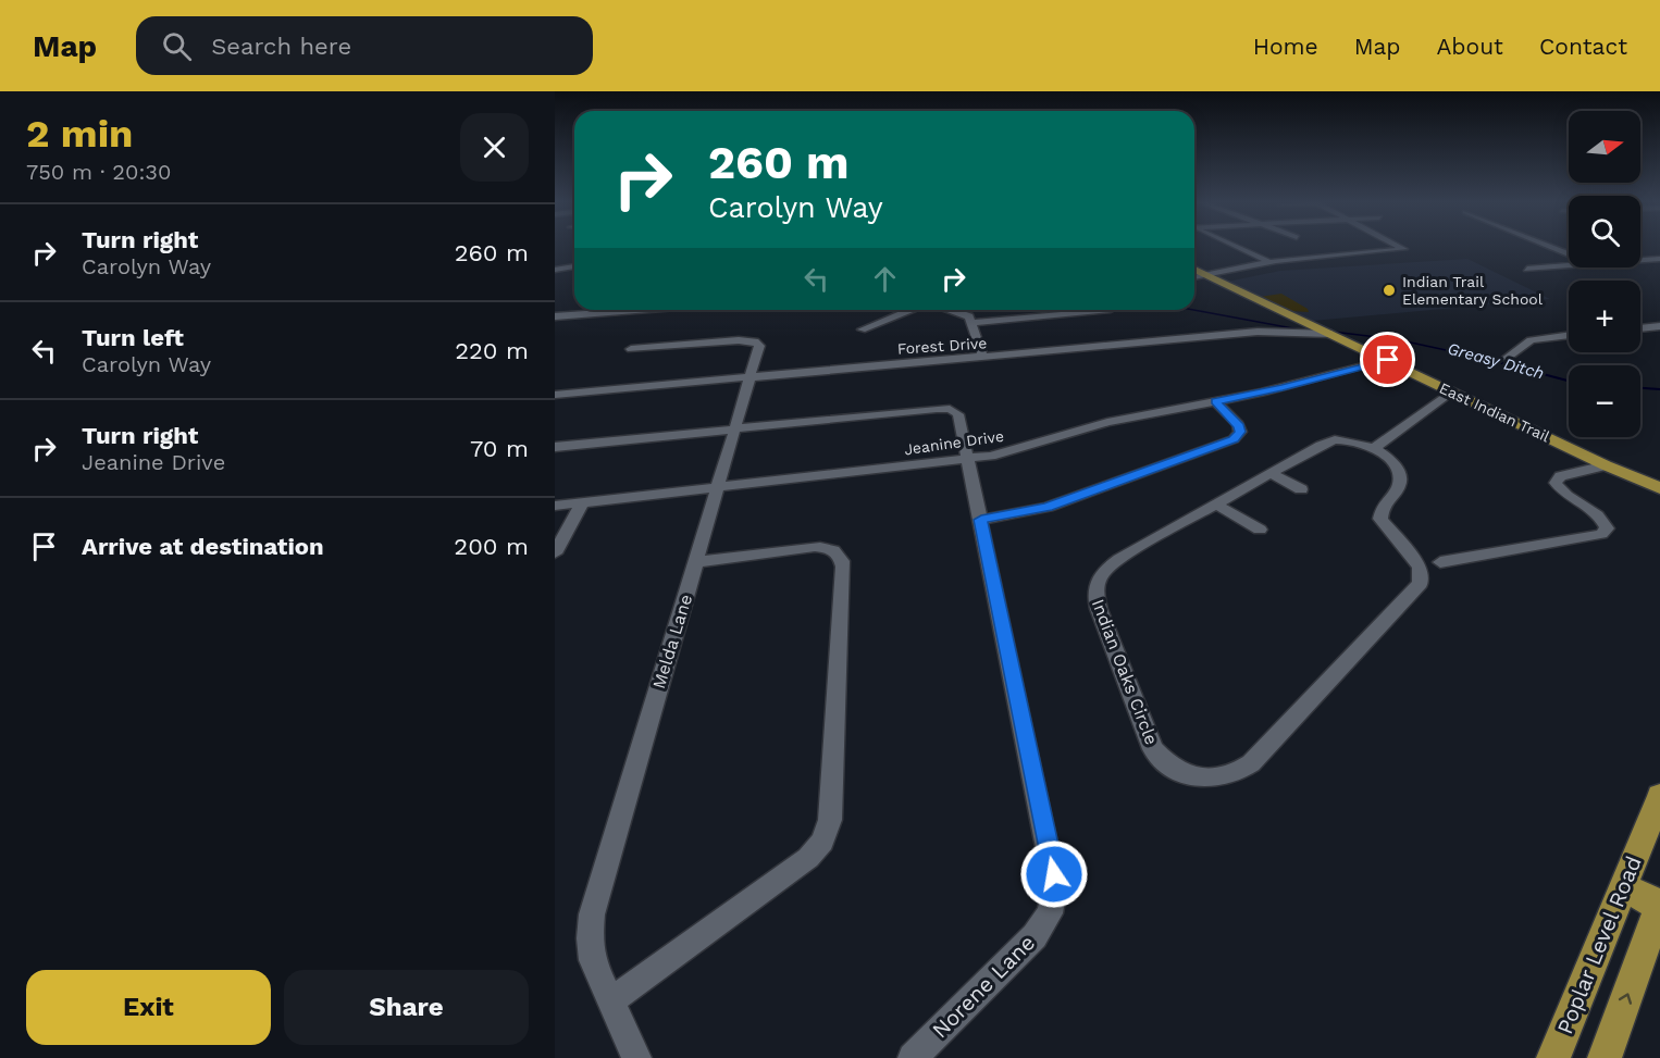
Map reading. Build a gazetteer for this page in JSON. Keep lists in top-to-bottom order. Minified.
{"streets":{"main road":["East Indian Trail","Poplar Level Road"],"street":["Forest Drive","Jeanine Drive","Melda Lane","Indian Oaks Circle","Norene Lane"]},"crossings":[["Forest Drive","East Indian Trail"],["Forest Drive","Melda Lane"],["East Indian Trail","Jeanine Drive"],["Jeanine Drive","Melda Lane"],["Jeanine Drive","Norene Lane"],["Melda Lane","Norene Lane"]],"water":["Greasy Ditch"],"places":["Indian Trail Elementary School"],"north":"right","page":{"header":"Map","search":"Search here","nav":["Home","Map","About","Contact"],"heading":["2 min","750 m · 20:30"],"map_buttons":["+","−"],"turn":["260 m","Carolyn Way"],"list":[{"name":"Turn right","note":"Carolyn Way","value":"260 m"},{"name":"Turn left","note":"Carolyn Way","value":"220 m"},{"name":"Turn right","note":"Jeanine Drive","value":"70 m"},{"name":"Arrive at destination","value":"200 m"}],"buttons":["Exit","Share"]}}
